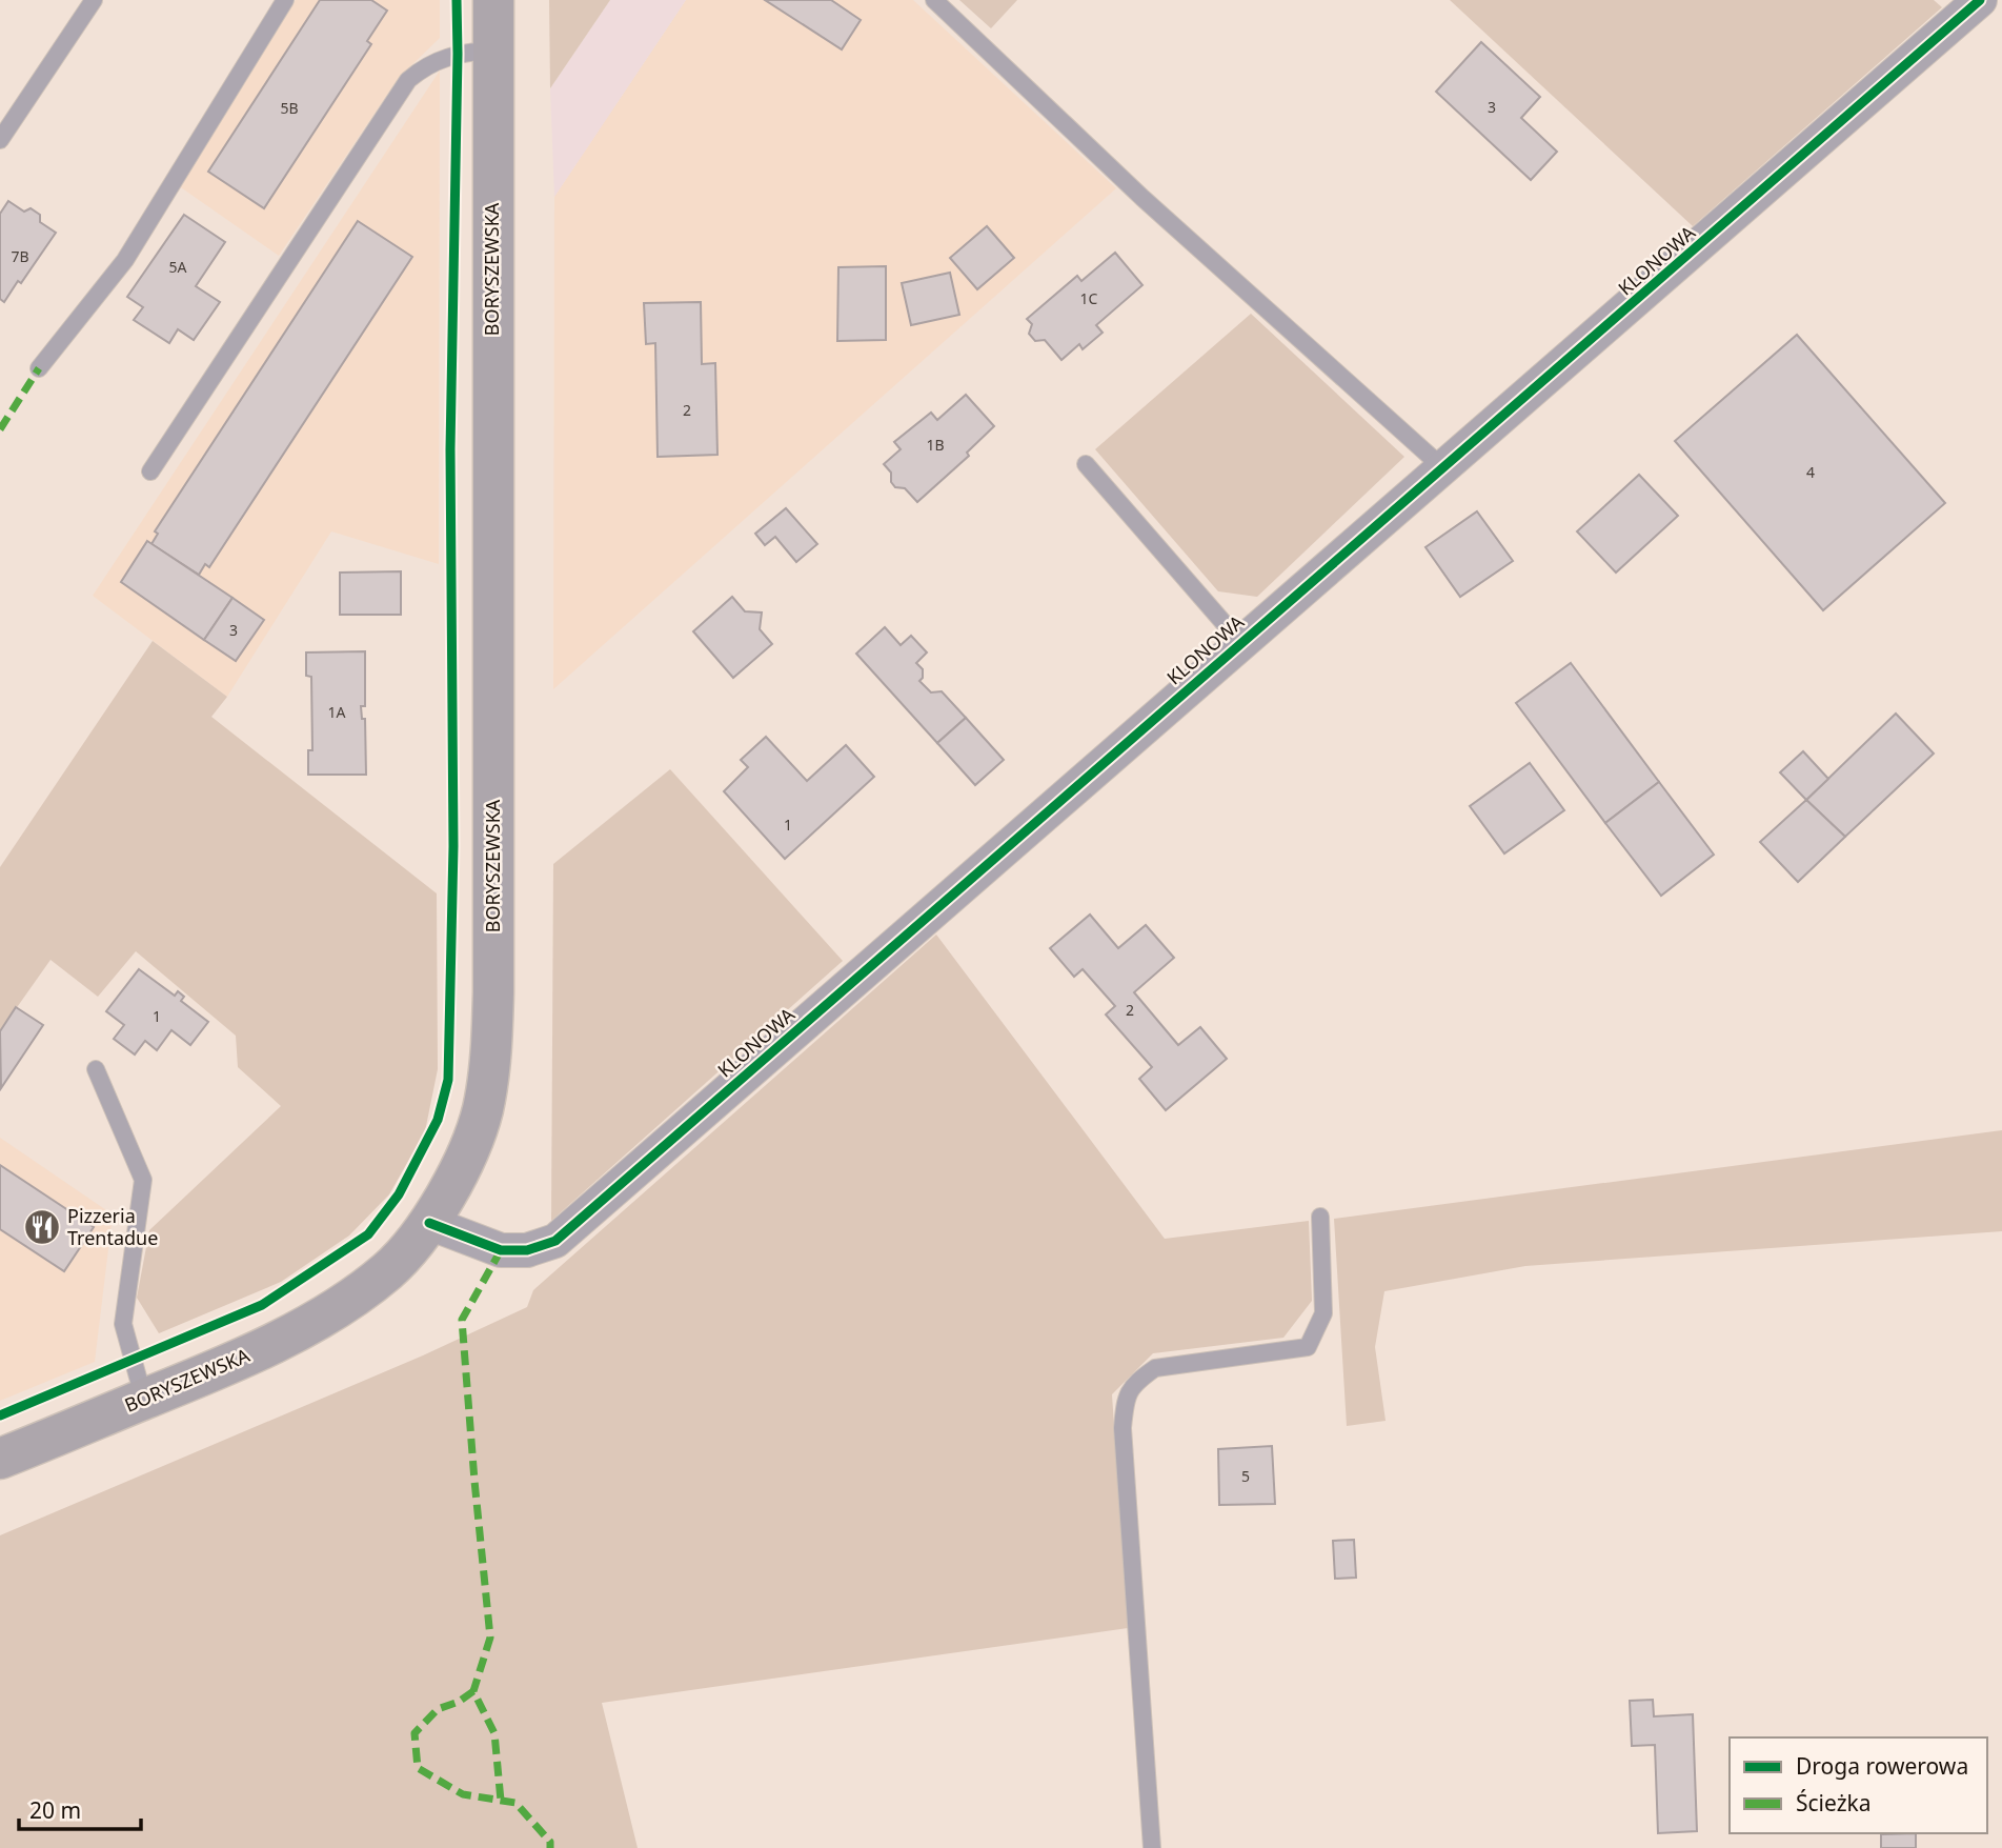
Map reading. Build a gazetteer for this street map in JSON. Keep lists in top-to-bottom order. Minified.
{"streets":{"main road":["BORYSZEWSKA"],"street":["KLONOWA"]},"crossings":[["KLONOWA","BORYSZEWSKA"]],"places":{"restaurant":["Pizzeria Trentadue"]},"house_numbers":["3","5B","7B","5A","1C","2","1B","4","3","1A","1","2","1","5"],"legend":["Droga rowerowa","Ścieżka"],"scale_bar":"20 m"}
